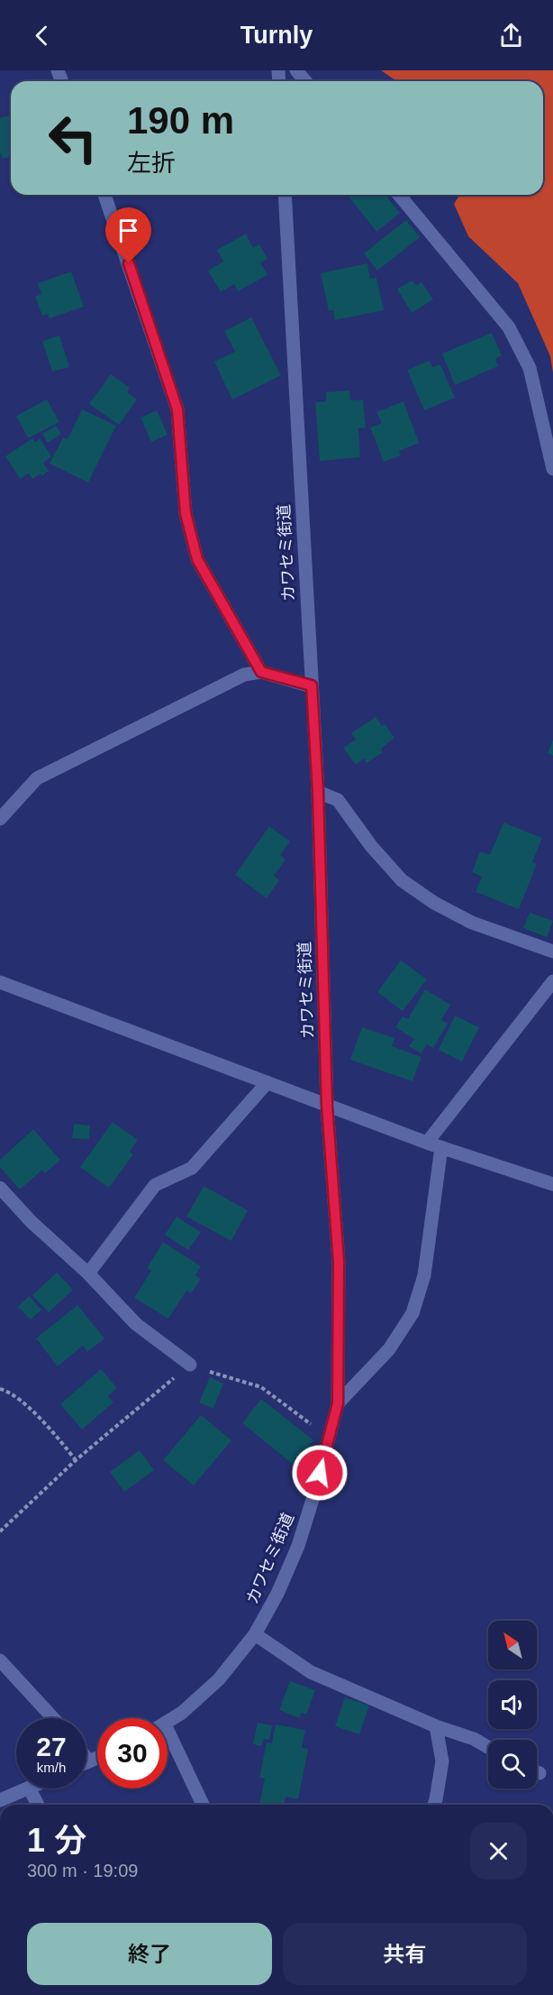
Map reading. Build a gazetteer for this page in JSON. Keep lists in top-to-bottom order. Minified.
{"streets":{"street":["カワセミ街道"]},"north":"top left","page":{"header":"Turnly","turn":["190 m","左折"],"speed":"27 km/h","limit":"30","heading":["1 分","300 m · 19:09"],"buttons":["終了","共有"]}}
